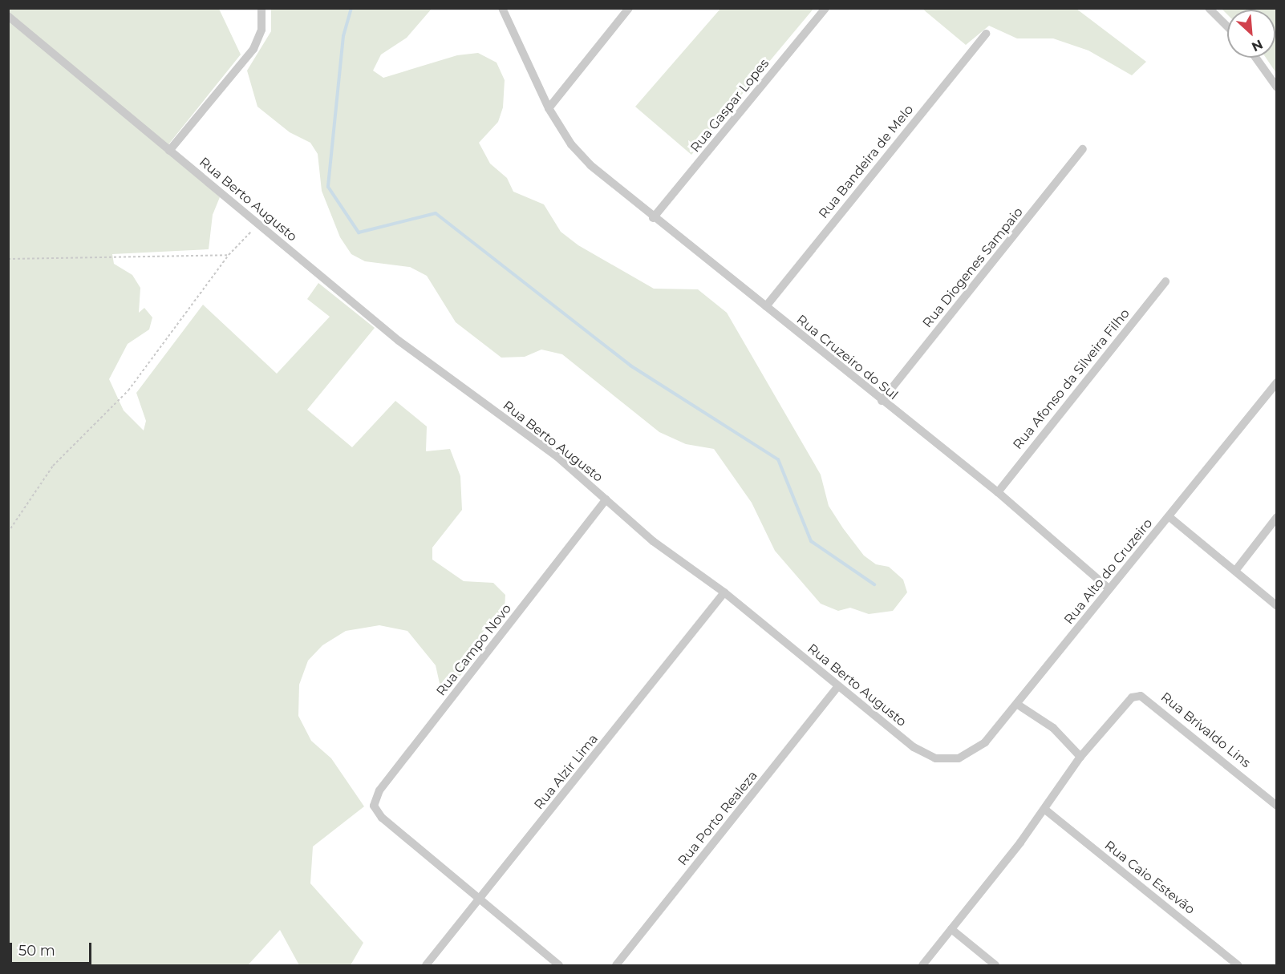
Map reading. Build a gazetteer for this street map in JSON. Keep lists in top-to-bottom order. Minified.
{"streets":{"street":["Rua Gaspar Lopes","Rua Bandeira de Melo","Rua Berto Augusto","Rua Diogenes Sampaio","Rua Cruzeiro do Sul","Rua Afonso da Silveira Filho","Rua Alto do Cruzeiro","Rua Campo Novo","Rua Brivaldo Lins","Rua Alzir Lima","Rua Porto Realeza","Rua Caio Estevão"]},"crossings":[["Rua Gaspar Lopes","Rua Cruzeiro do Sul"],["Rua Bandeira de Melo","Rua Cruzeiro do Sul"],["Rua Berto Augusto","Rua Alto do Cruzeiro"],["Rua Berto Augusto","Rua Campo Novo"],["Rua Berto Augusto","Rua Alzir Lima"],["Rua Berto Augusto","Rua Porto Realeza"],["Rua Diogenes Sampaio","Rua Cruzeiro do Sul"],["Rua Cruzeiro do Sul","Rua Afonso da Silveira Filho"],["Rua Cruzeiro do Sul","Rua Alto do Cruzeiro"],["Rua Campo Novo","Rua Alzir Lima"],["Rua Brivaldo Lins","Rua Caio Estevão"]],"scale_bar":"50 m","north":"bottom right"}
